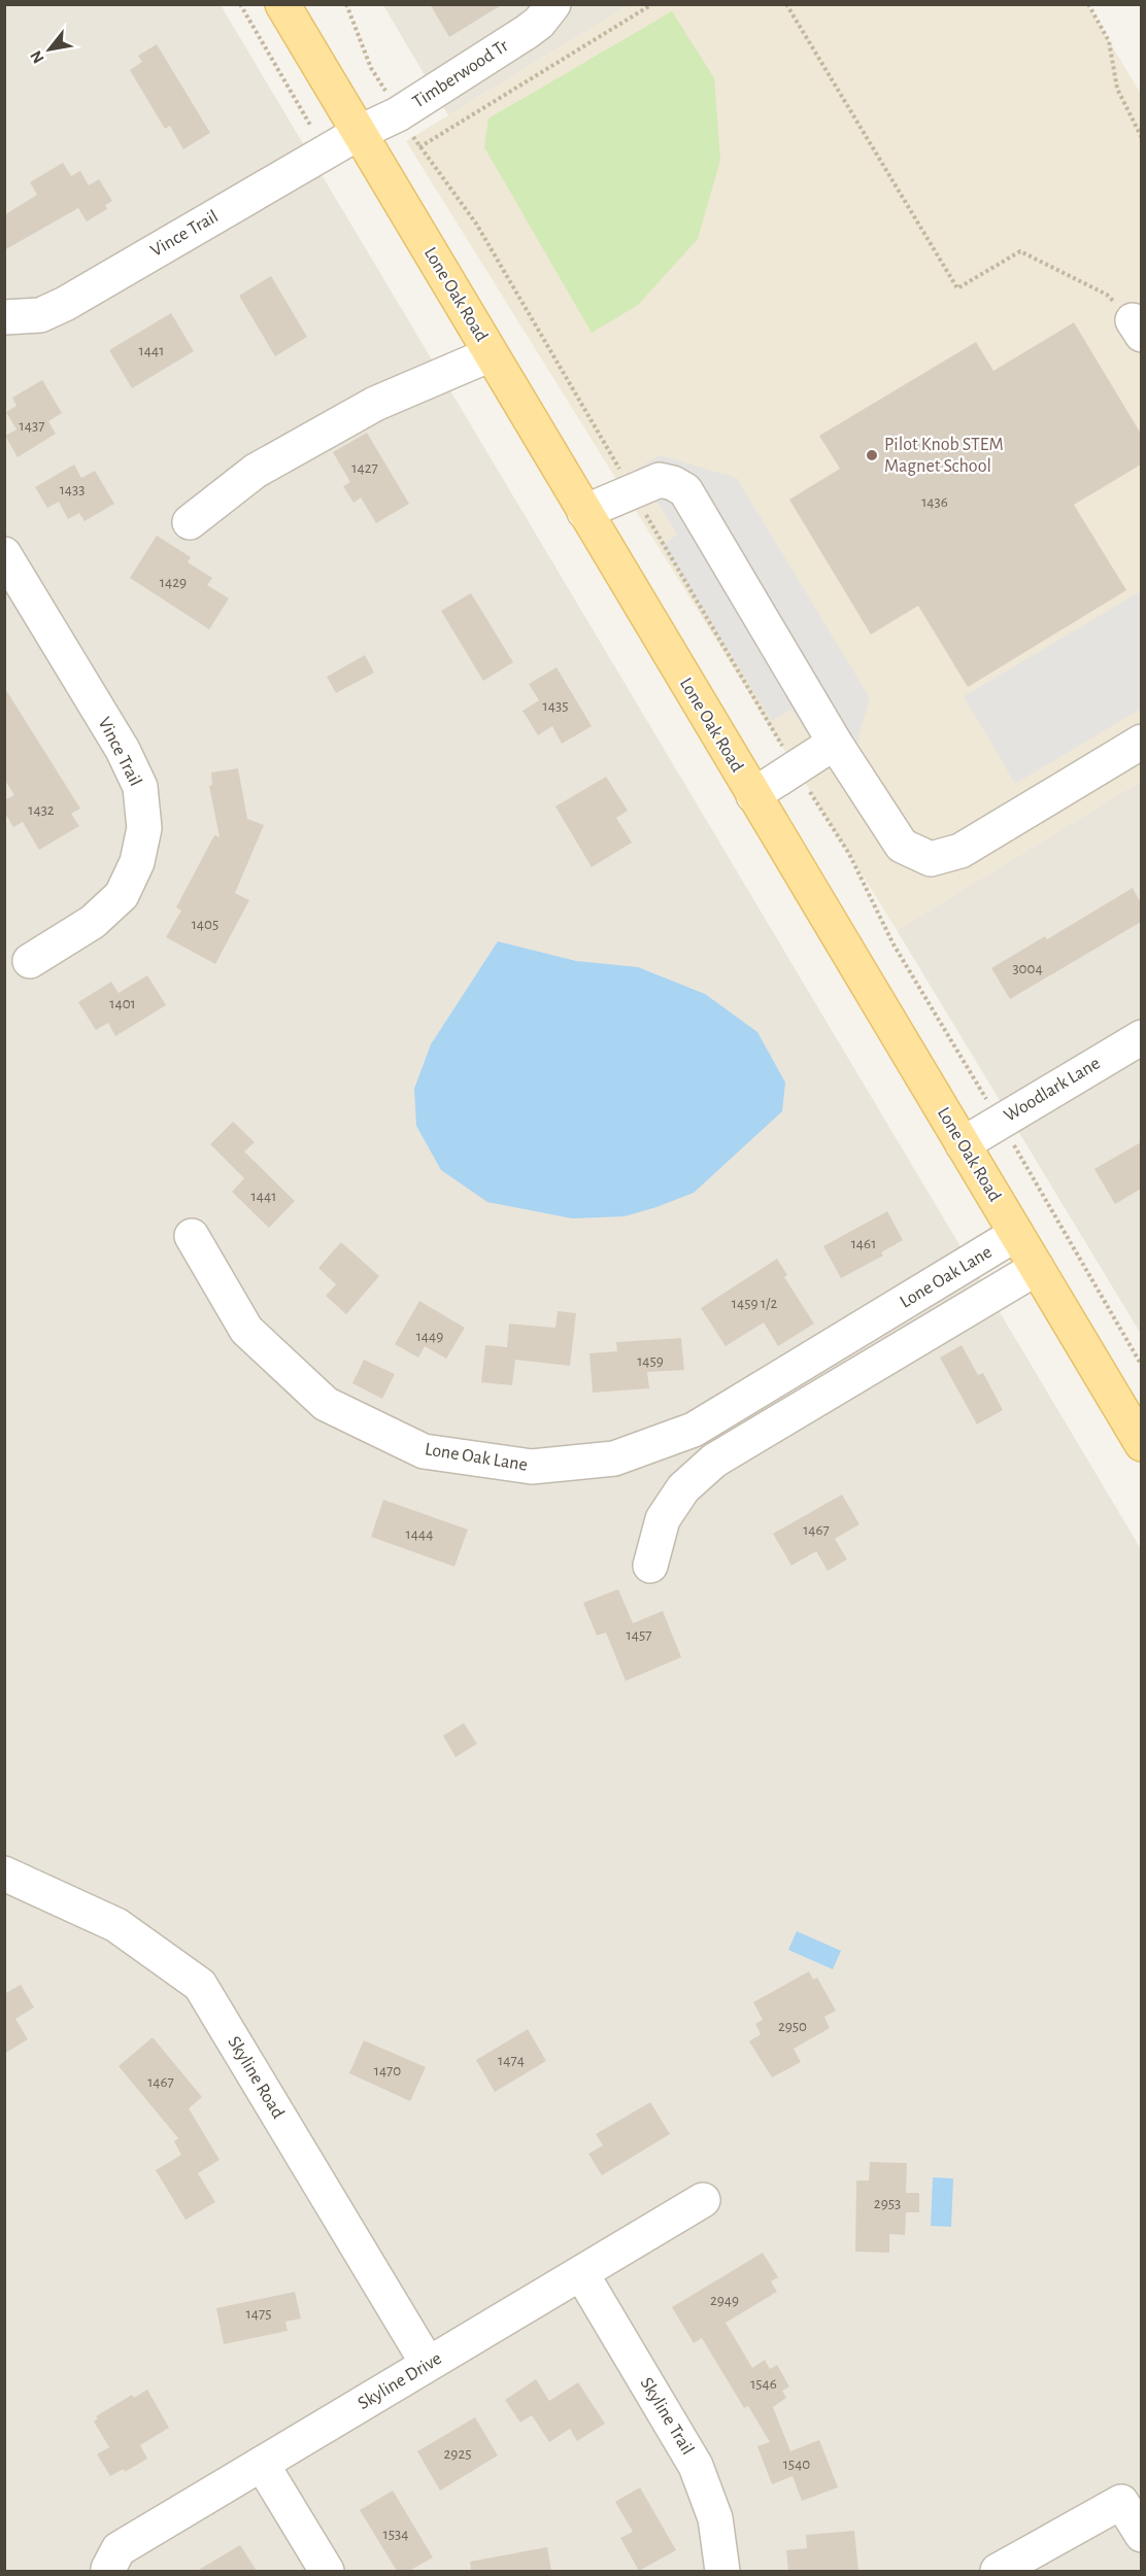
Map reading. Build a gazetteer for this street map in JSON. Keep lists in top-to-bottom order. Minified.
{"streets":{"main road":["Lone Oak Road"],"street":["Timberwood Tr","Vince Trail","Woodlark Lane","Lone Oak Lane","Skyline Road","Skyline Drive","Skyline Trail"]},"crossings":[["Timberwood Tr","Vince Trail"],["Timberwood Tr","Lone Oak Road"],["Vince Trail","Lone Oak Road"],["Lone Oak Road","Woodlark Lane"],["Lone Oak Road","Lone Oak Lane"],["Skyline Road","Skyline Drive"],["Skyline Drive","Skyline Trail"]],"places":["Pilot Knob STEM Magnet School"],"house_numbers":["1441","1437","1427","1433","1436","1429","1435","1432","1405","3004","1401","1441","1461","1459 1/2","1449","1459","1467","1444","1457","2950","1474","1470","1467","2953","2949","1475","1546","2925","1540","1534"],"north":"bottom left"}
